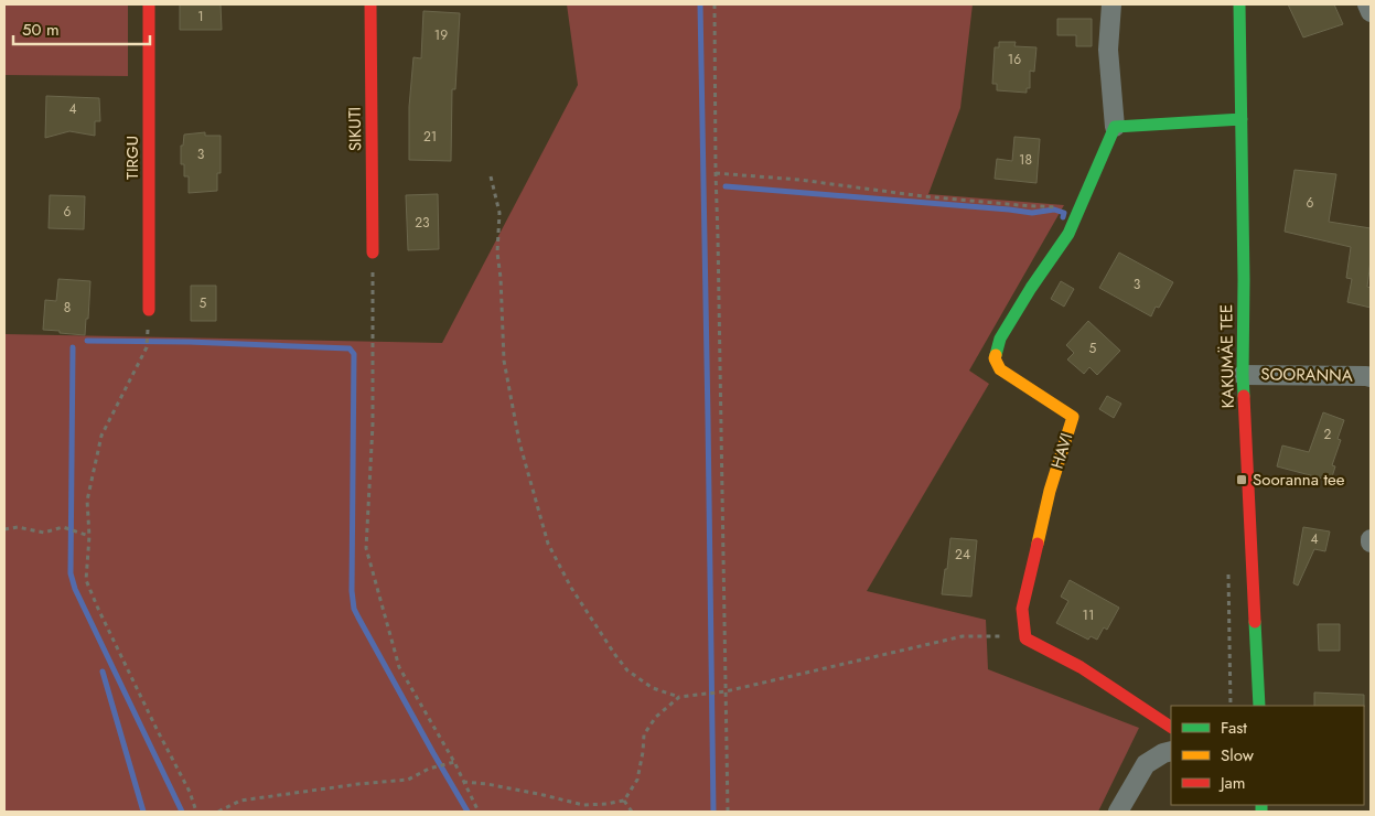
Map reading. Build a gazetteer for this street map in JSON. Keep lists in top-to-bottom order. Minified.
{"streets":{"street":["SIKUTI","TIRGU","KAKUMÄE TEE","SOORANNA","HAVI"]},"crossings":[["KAKUMÄE TEE","SOORANNA"]],"places":{"transit":["Sooranna tee"]},"house_numbers":["1","19","16","4","21","3","18","6","6","23","3","5","8","5","2","4","24","11"],"legend":["Fast","Slow","Jam"],"scale_bar":"50 m"}
